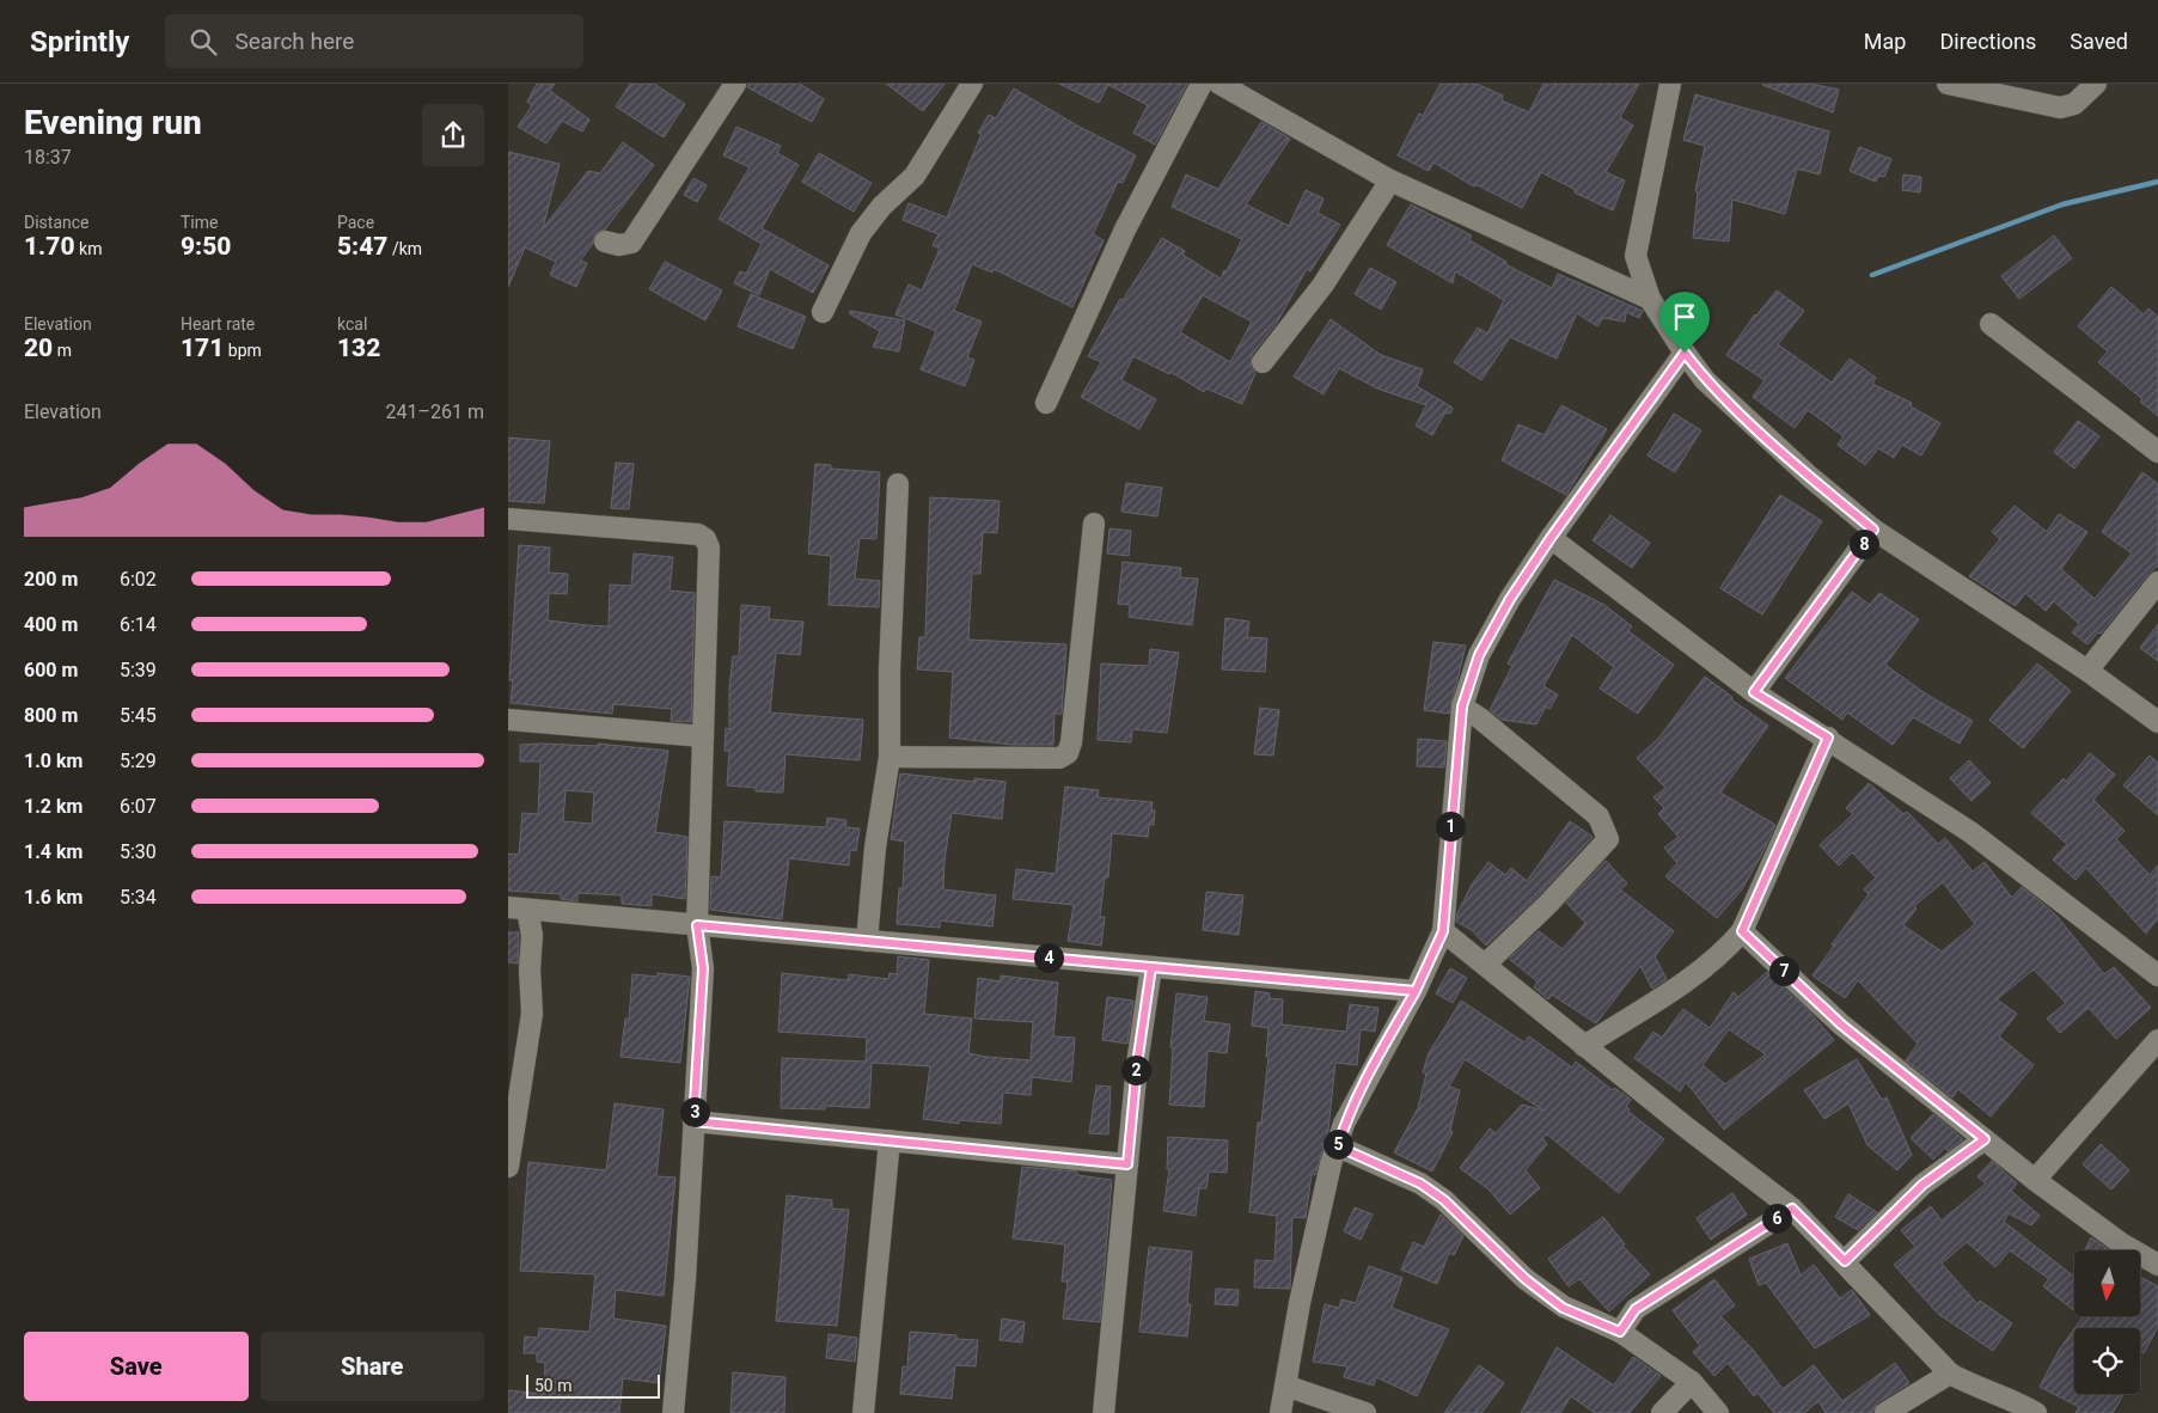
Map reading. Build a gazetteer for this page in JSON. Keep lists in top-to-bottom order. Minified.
{"scale_bar":"50 m","north":"bottom","page":{"header":"Sprintly","search":"Search here","nav":["Map","Directions","Saved"],"heading":["Evening run","18:37"],"stats":[["Distance","1.70 km"],["Time","9:50"],["Pace","5:47 /km"],["Elevation","20 m"],["Heart rate","171 bpm"],["kcal","132"]],"chart":["Elevation","241–261 m"],"pins":["8","1","4","7","2","3","5","6"],"list":[{"name":"200 m","note":"6:02"},{"name":"400 m","note":"6:14"},{"name":"600 m","note":"5:39"},{"name":"800 m","note":"5:45"},{"name":"1.0 km","note":"5:29"},{"name":"1.2 km","note":"6:07"},{"name":"1.4 km","note":"5:30"},{"name":"1.6 km","note":"5:34"}],"buttons":["Save","Share"],"scale":"50 m"}}
